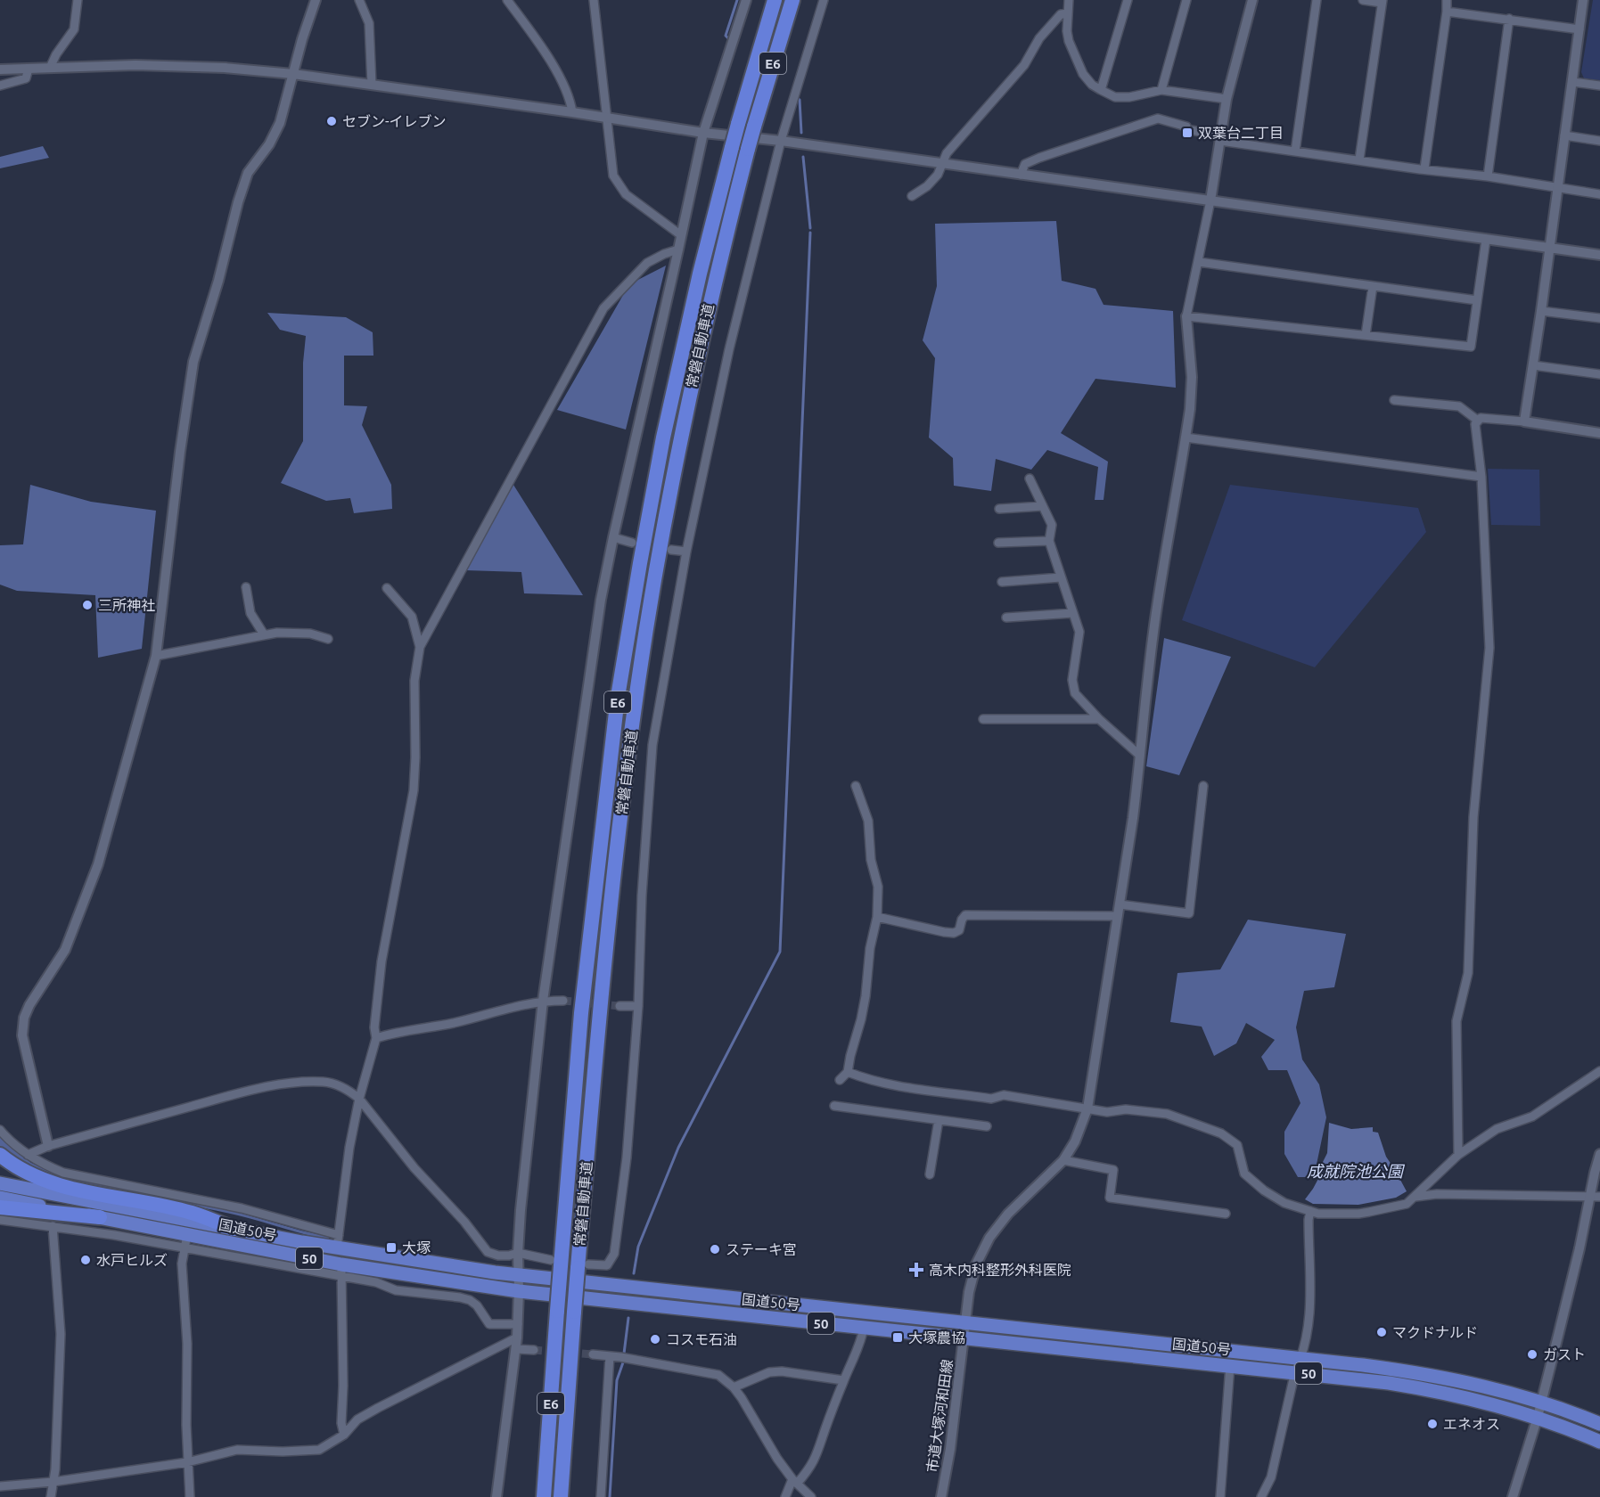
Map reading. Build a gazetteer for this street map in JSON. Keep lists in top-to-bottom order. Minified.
{"streets":{"highway":["E6","常磐自動車道","国道50号","50"],"street":["市道大塚河和田線"]},"crossings":[["国道50号","市道大塚河和田線"]],"water":["成就院池公園"],"places":{"other":["セブン-イレブン","三所神社","ステーキ宮","水戸ヒルズ","マクドナルド","コスモ石油","ガスト","エネオス"],"transit":["双葉台二丁目","大塚","大塚農協"],"health":["高木内科整形外科医院"]}}
